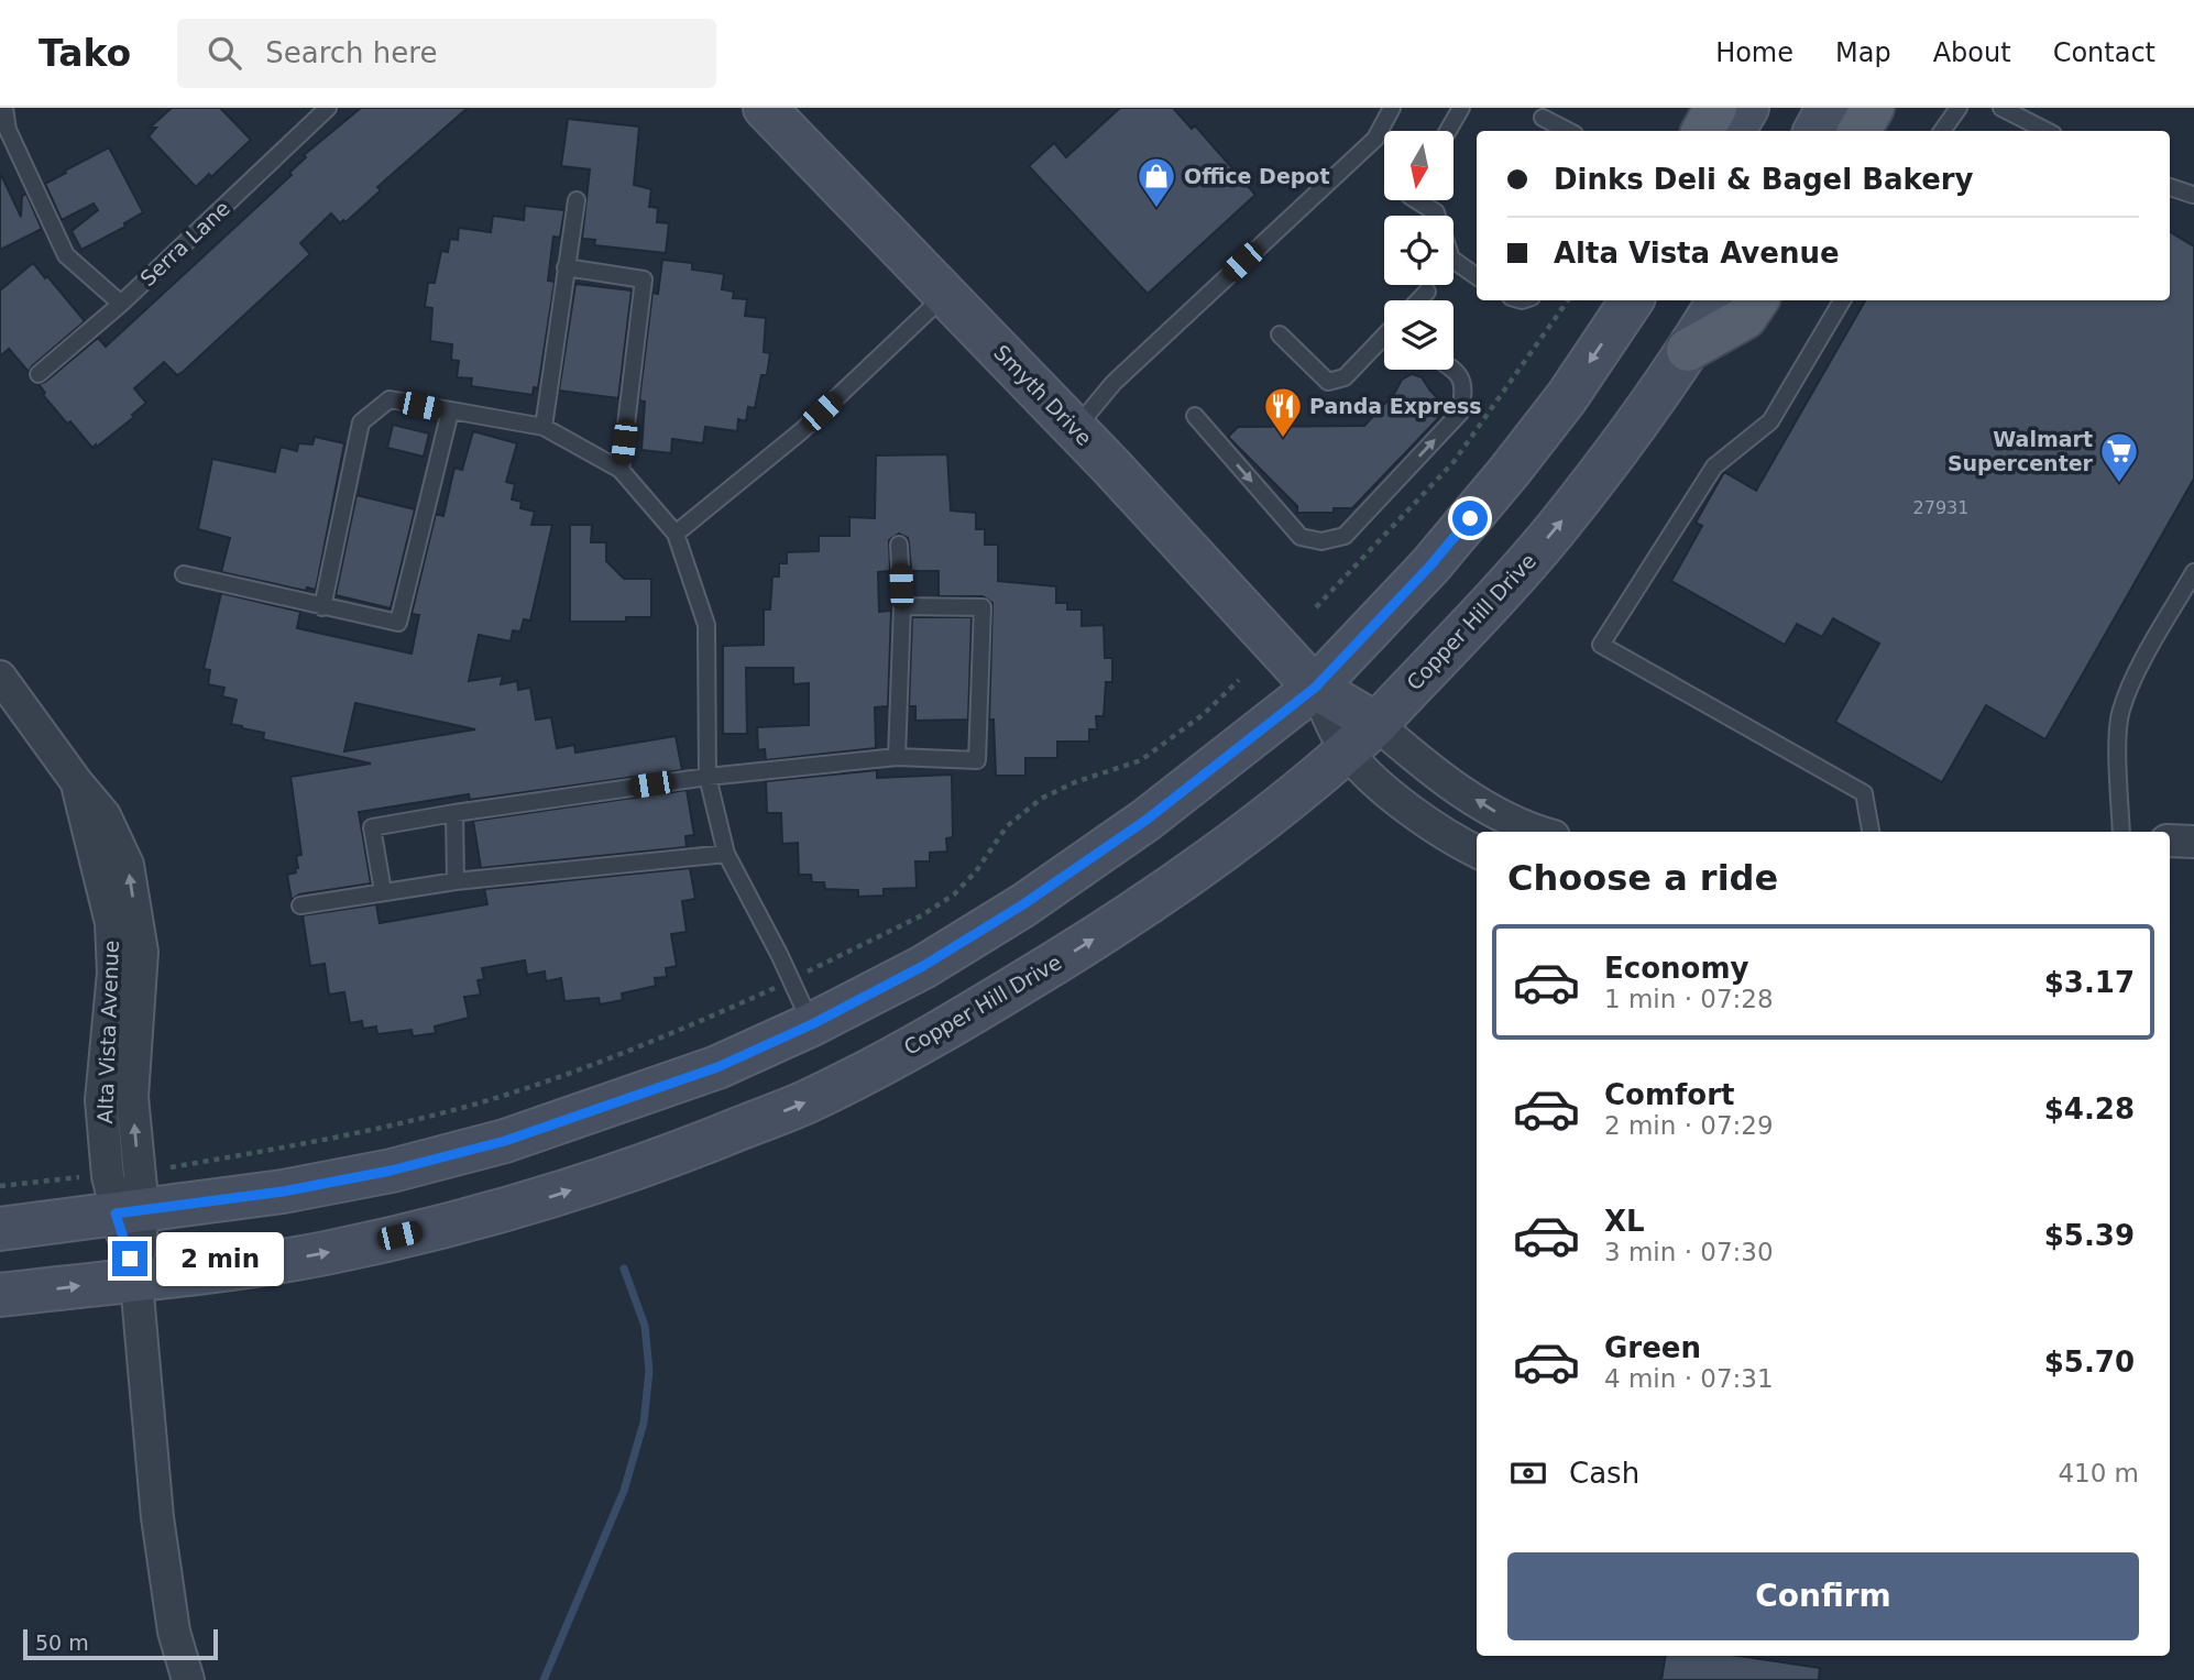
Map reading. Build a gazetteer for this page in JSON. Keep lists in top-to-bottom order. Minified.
{"streets":{"main road":["Smyth Drive","Copper Hill Drive"],"street":["Alta Vista Avenue"],"lane":["Serra Lane"]},"crossings":[["Smyth Drive","Copper Hill Drive"],["Copper Hill Drive","Alta Vista Avenue"]],"places":{"shop":["Office Depot"],"restaurant":["Panda Express"],"supermarket":["Walmart Supercenter"]},"house_numbers":["27931"],"scale_bar":"50 m","north":"bottom","page":{"header":"Tako","search":"Search here","nav":["Home","Map","About","Contact"],"banner":["Dinks Deli & Bagel Bakery","Alta Vista Avenue"],"heading":"Choose a ride","list":[{"name":"Economy","note":"1 min · 07:28","value":"$3.17"},{"name":"Comfort","note":"2 min · 07:29","value":"$4.28"},{"name":"XL","note":"3 min · 07:30","value":"$5.39"},{"name":"Green","note":"4 min · 07:31","value":"$5.70"}],"bubble":"2 min","pay":["Cash","410 m"],"buttons":"Confirm","scale":"50 m"}}
